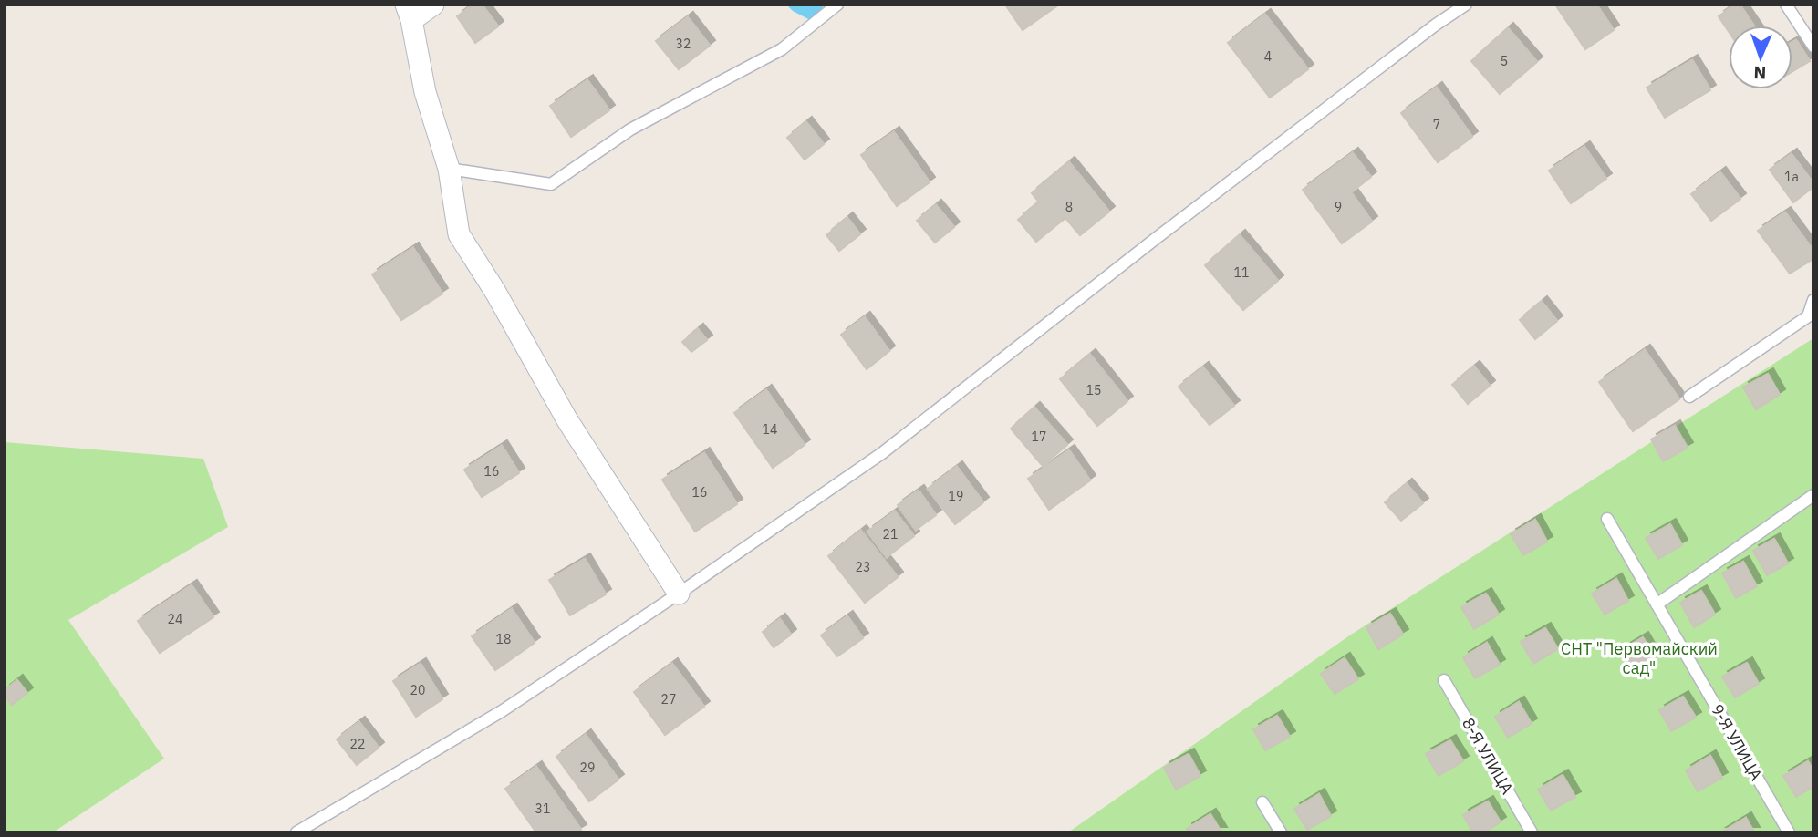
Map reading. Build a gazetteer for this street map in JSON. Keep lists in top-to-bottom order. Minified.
{"streets":{"lane":["9-Я УЛИЦА","8-Я УЛИЦА"]},"parks":["СНТ \"Первомайский сад\""],"house_numbers":["32","4","5","7","1а","8","9","11","15","14","17","16","16","19","21","23","24","18","20","27","22","29","31"],"north":"bottom"}
